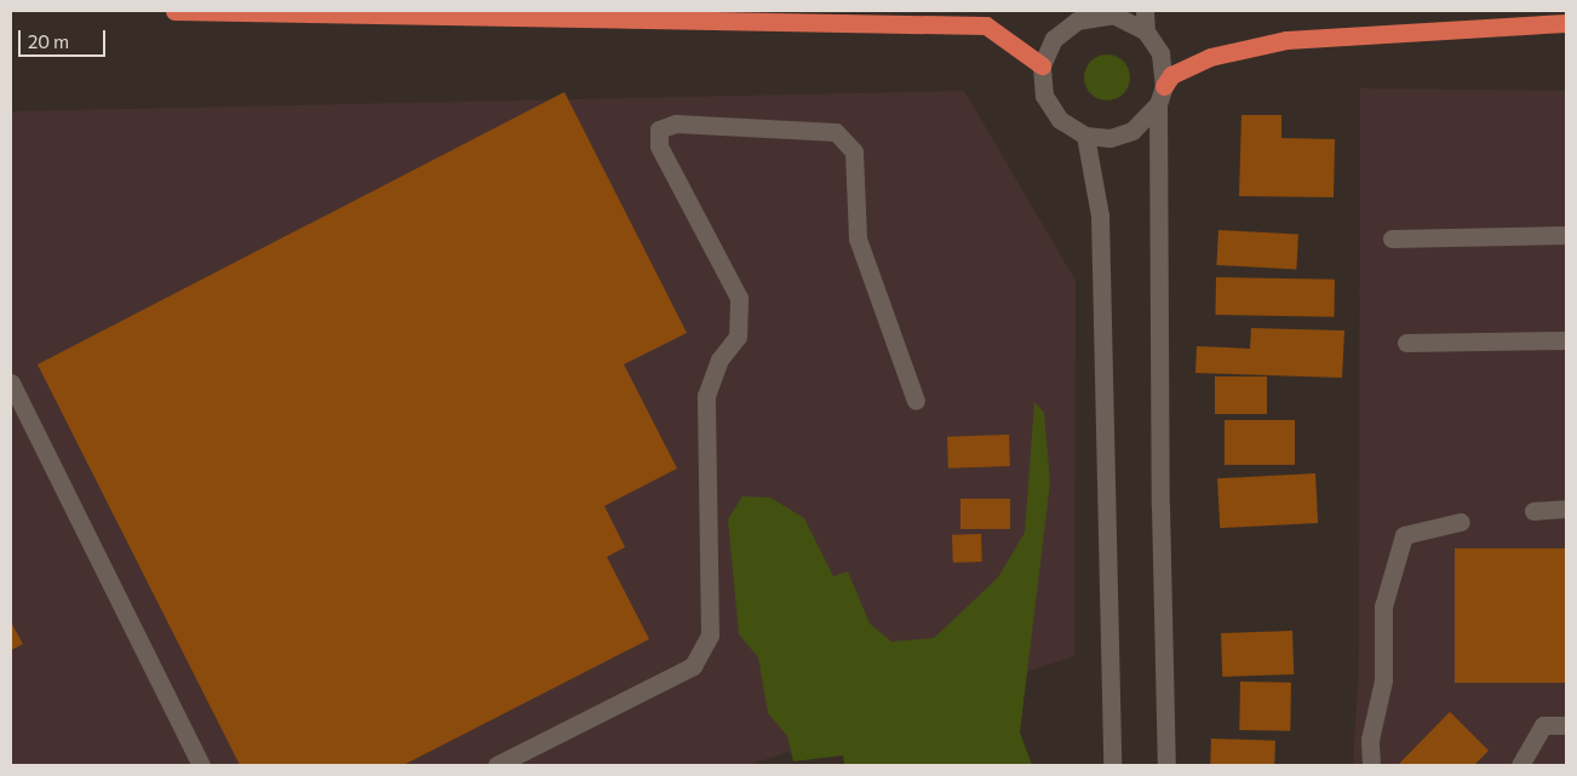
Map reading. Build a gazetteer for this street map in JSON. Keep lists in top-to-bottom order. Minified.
{"scale_bar":"20 m"}
